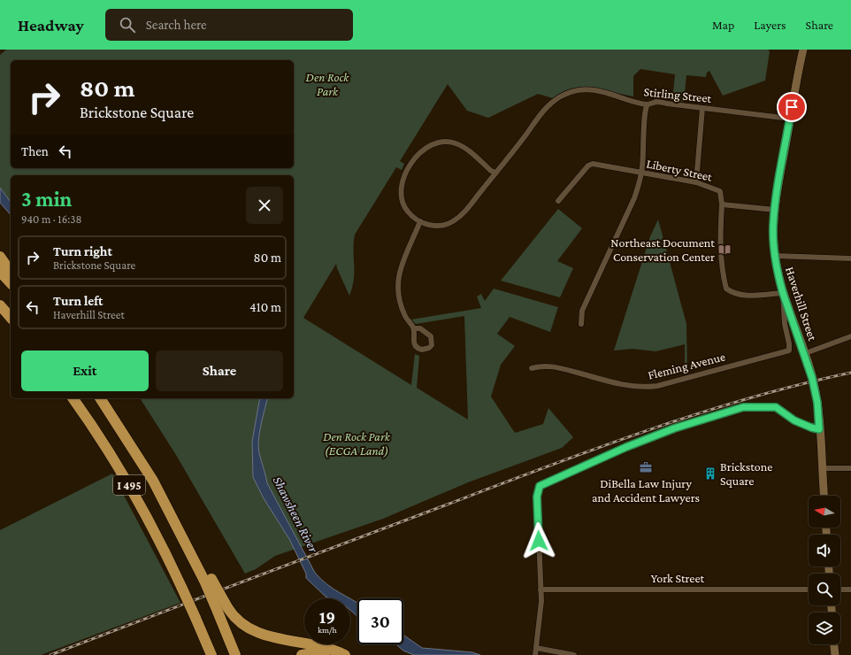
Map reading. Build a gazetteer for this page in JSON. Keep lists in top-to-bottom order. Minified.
{"streets":{"highway":["I 495"],"main road":["Haverhill Street"],"street":["Stirling Street","Liberty Street","Fleming Avenue","York Street"]},"crossings":[["Stirling Street","Haverhill Street"],["Haverhill Street","Fleming Avenue"]],"water":["Shawsheen River"],"parks":["Den Rock Park","Den Rock Park (ECGA Land)"],"places":{"library":["Northeast Document Conservation Center"],"office":["DiBella Law Injury and Accident Lawyers"],"building":["Brickstone Square"]},"north":"left","page":{"header":"Headway","search":"Search here","nav":["Map","Layers","Share"],"turn":["80 m","Brickstone Square"],"then":"Then","heading":["3 min","940 m · 16:38"],"list":[{"name":"Turn right","note":"Brickstone Square","value":"80 m"},{"name":"Turn left","note":"Haverhill Street","value":"410 m"}],"buttons":["Exit","Share"],"speed":"19 km/h","limit":"30"}}
